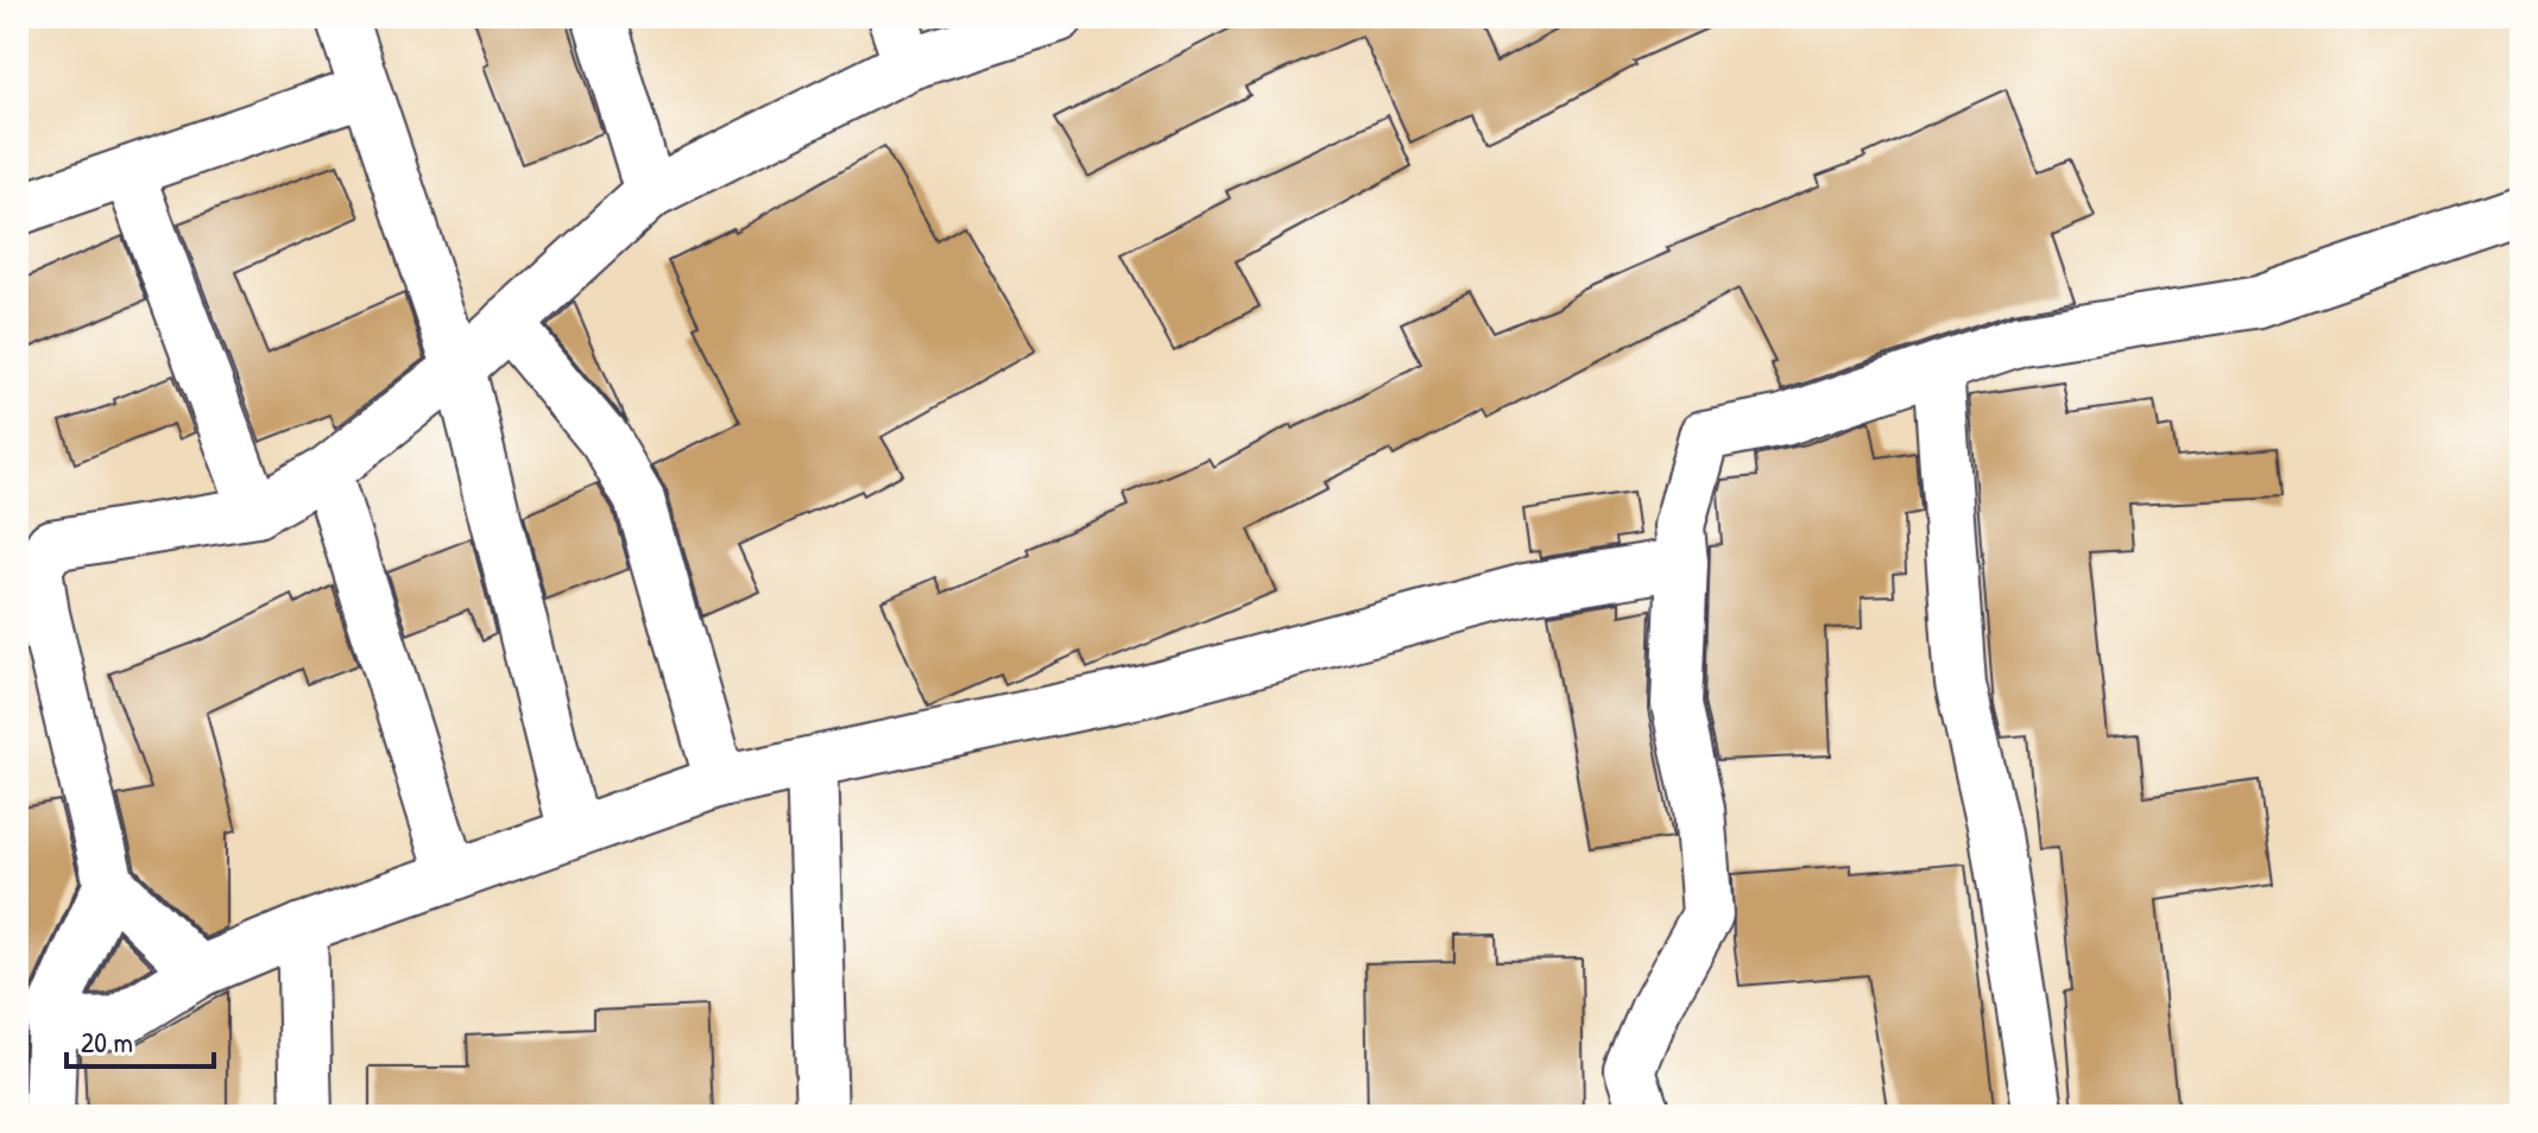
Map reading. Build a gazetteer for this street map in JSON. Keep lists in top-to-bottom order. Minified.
{"scale_bar":"20 m"}
